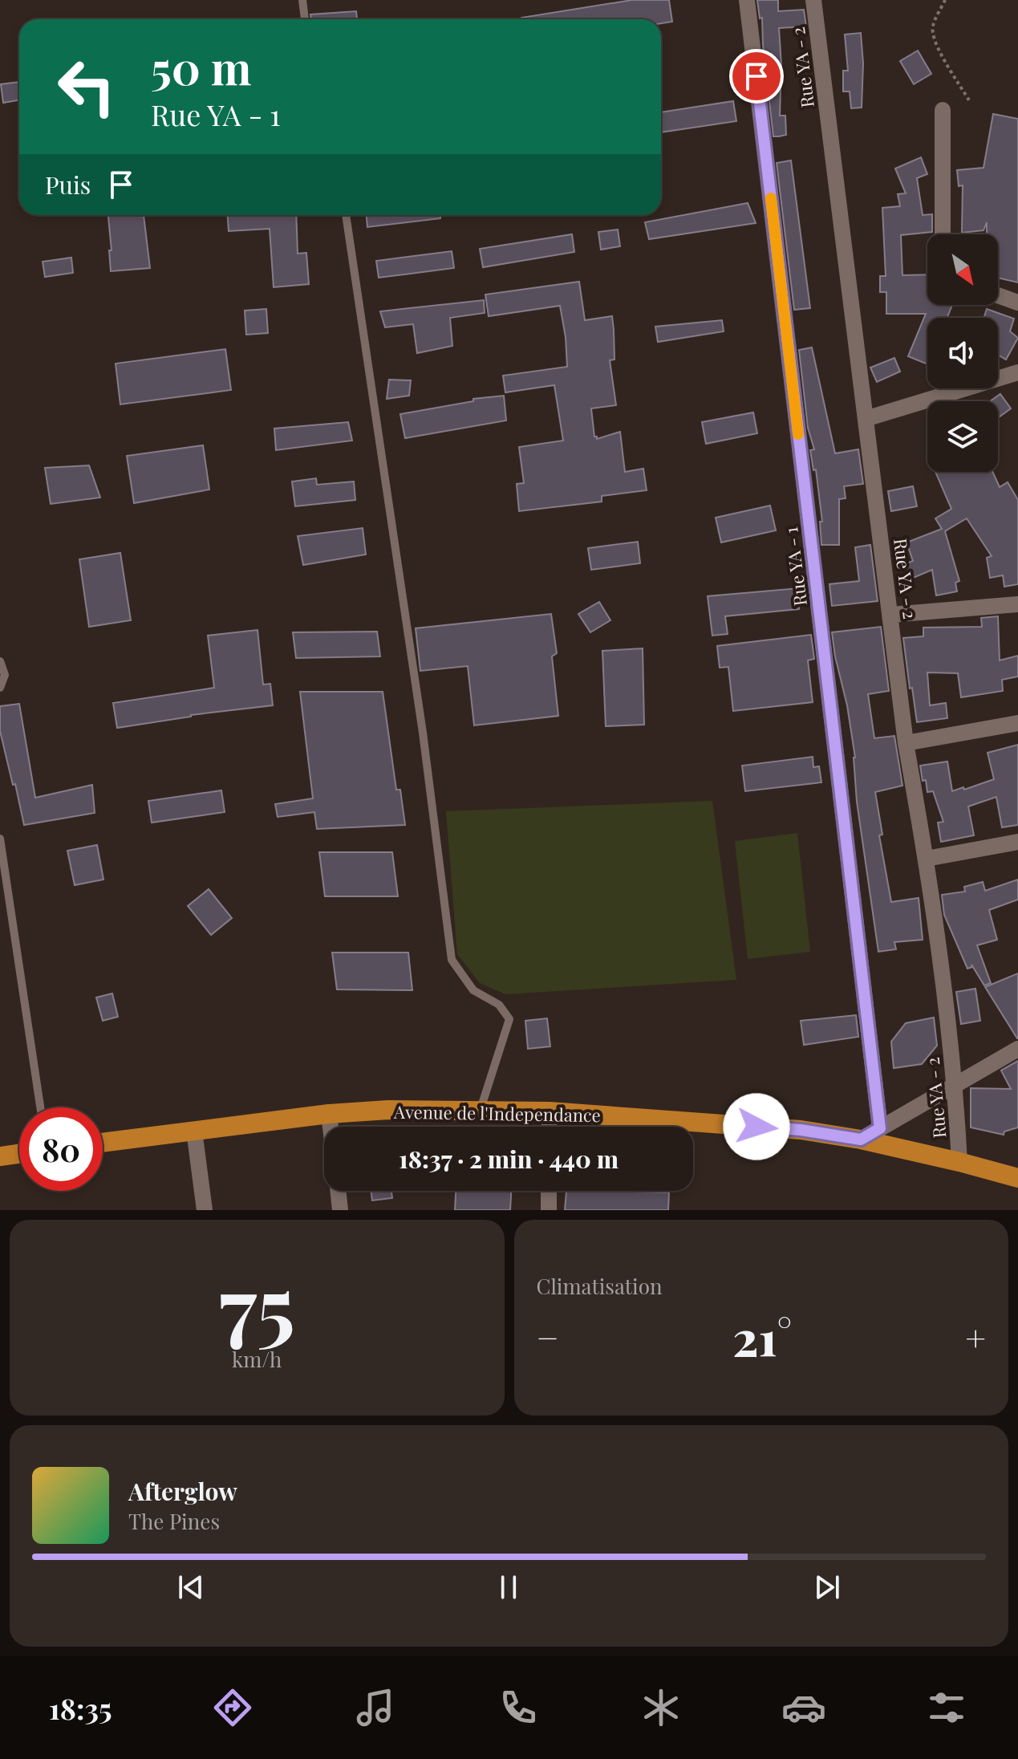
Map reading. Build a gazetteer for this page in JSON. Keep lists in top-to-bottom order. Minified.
{"streets":{"highway":["Avenue de l'Independance"],"street":["Rue YA - 2","Rue YA - 1"]},"crossings":[["Rue YA - 2","Avenue de l'Independance"]],"north":"bottom right","page":{"turn":["50 m","Rue YA - 1"],"then":"Puis","limit":"80","trip":"18:37 · 2 min · 440 m","tile":[["75","km/h"],"Climatisation"],"heat":["−","21°","+"],"song":["Afterglow","The Pines"],"tabs":"18:35"}}
